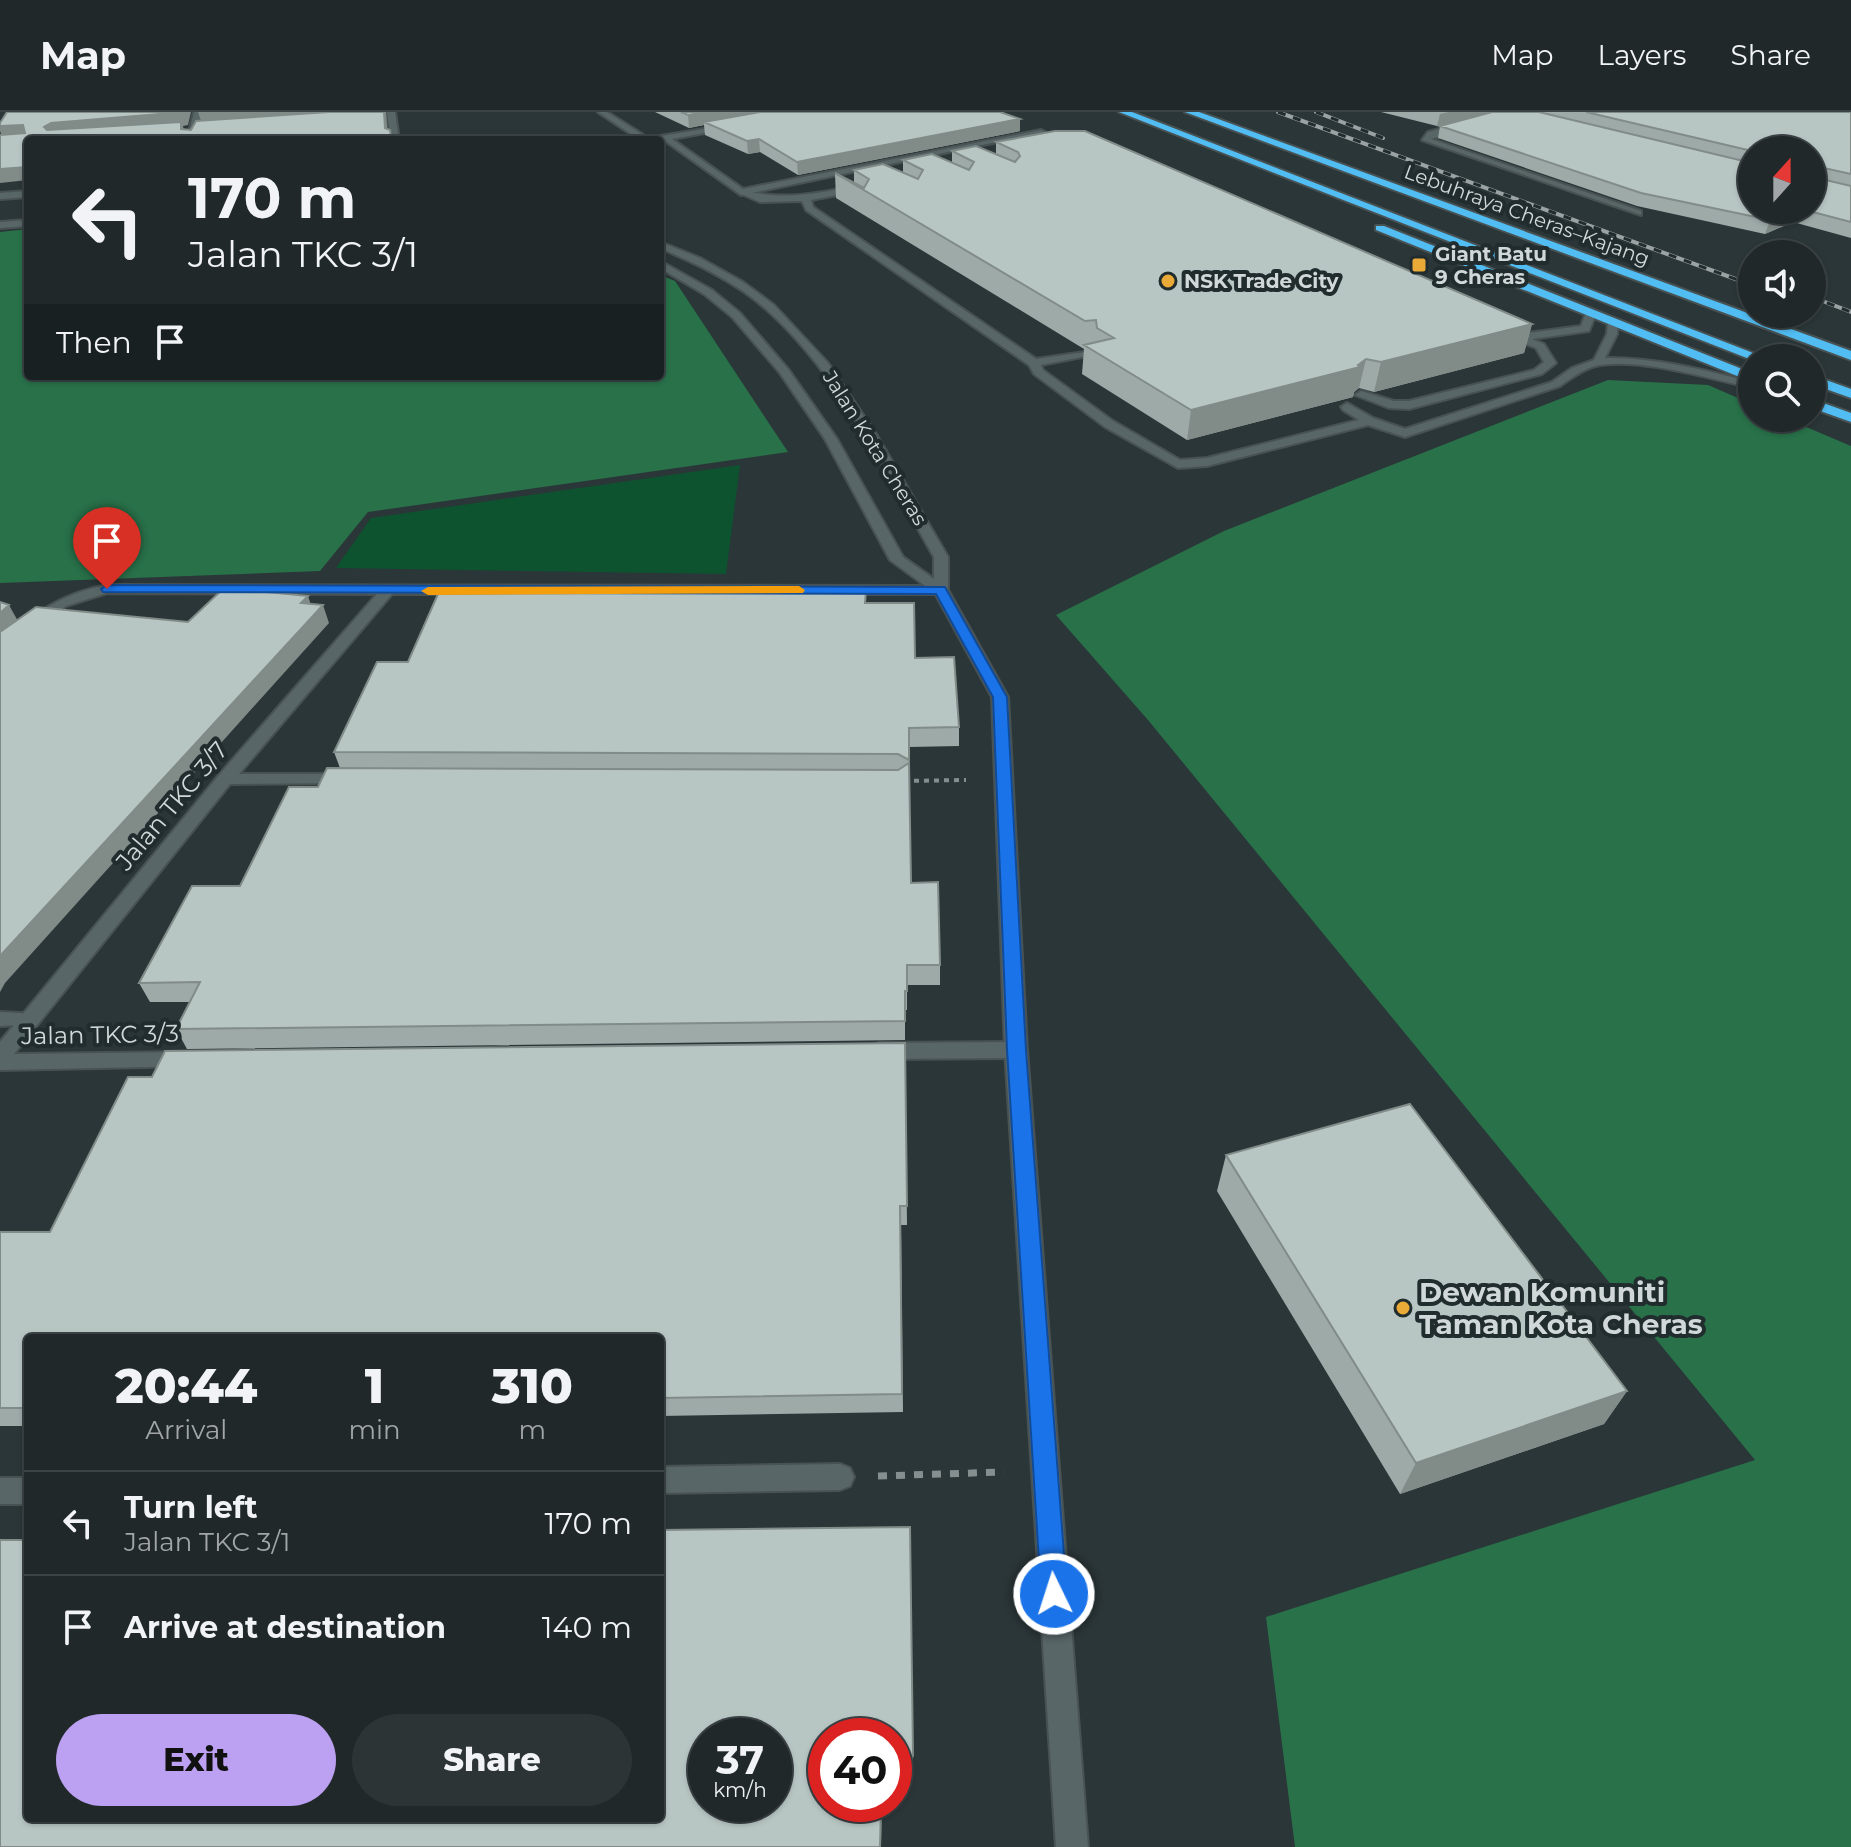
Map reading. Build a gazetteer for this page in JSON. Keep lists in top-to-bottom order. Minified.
{"streets":{"highway":["Lebuhraya Cheras–Kajang"],"street":["Jalan Kota Cheras","Jalan TKC 3/7","Jalan TKC 3/3"]},"crossings":[["Jalan TKC 3/7","Jalan TKC 3/3"]],"places":{"transit":["Giant Batu 9 Cheras"],"other":["NSK Trade City","Dewan Komuniti Taman Kota Cheras"]},"north":"top","page":{"header":"Map","nav":["Map","Layers","Share"],"turn":["170 m","Jalan TKC 3/1"],"then":"Then","eta":["20:44","Arrival","1","min","310","m"],"list":[{"name":"Turn left","note":"Jalan TKC 3/1","value":"170 m"},{"name":"Arrive at destination","value":"140 m"}],"buttons":["Exit","Share"],"speed":"37 km/h","limit":"40"}}
